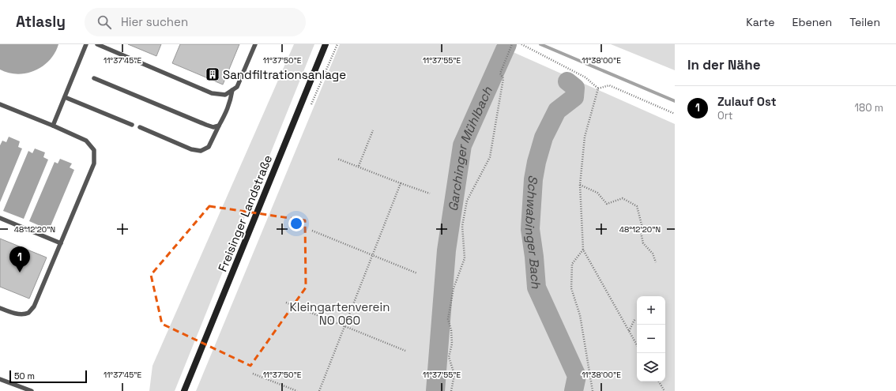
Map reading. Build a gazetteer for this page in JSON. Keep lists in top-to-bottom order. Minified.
{"streets":{"main road":["Freisinger Landstraße"]},"water":["Garchinger Mühlbach","Schwabinger Bach"],"parks":["Kleingartenverein NO 060"],"places":{"building":["Sandfiltrationsanlage"]},"scale_bar":"50 m","page":{"header":"Atlasly","search":"Hier suchen","nav":["Karte","Ebenen","Teilen"],"heading":"In der Nähe","list":[{"mark":"1","name":"Zulauf Ost","note":"Ort","value":"180 m"}],"pins":"1","map_buttons":["+","−"],"scale":"50 m"},"coordinates":["11°37'45\"E","11°37'50\"E","11°37'55\"E","11°38'00\"E","48°12'20\"N"]}
